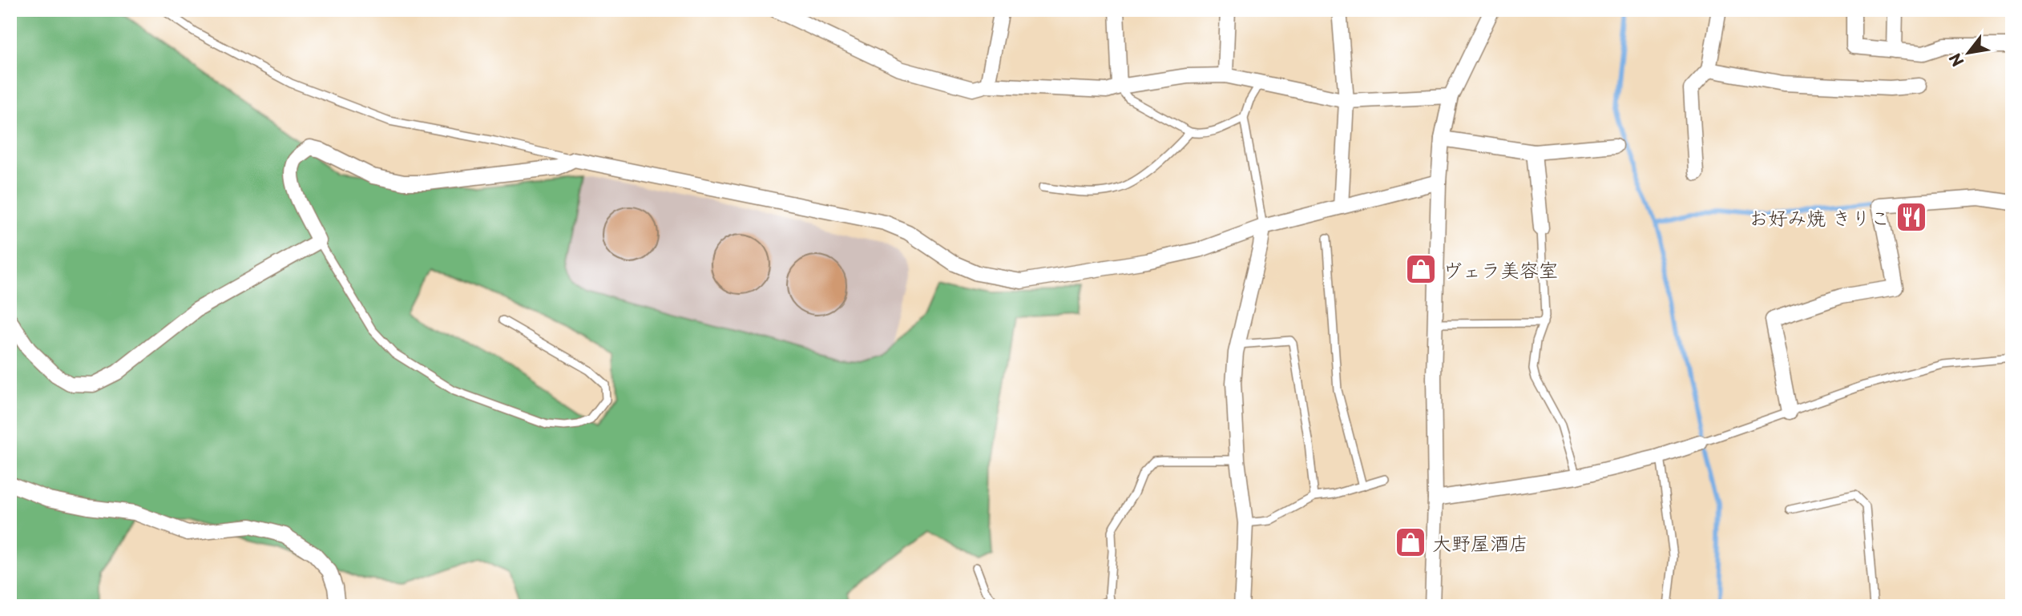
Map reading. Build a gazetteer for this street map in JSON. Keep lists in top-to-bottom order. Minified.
{"places":{"restaurant":["お好み焼 きりこ"],"shop":["ヴェラ美容室","大野屋酒店"]},"north":"bottom left"}
